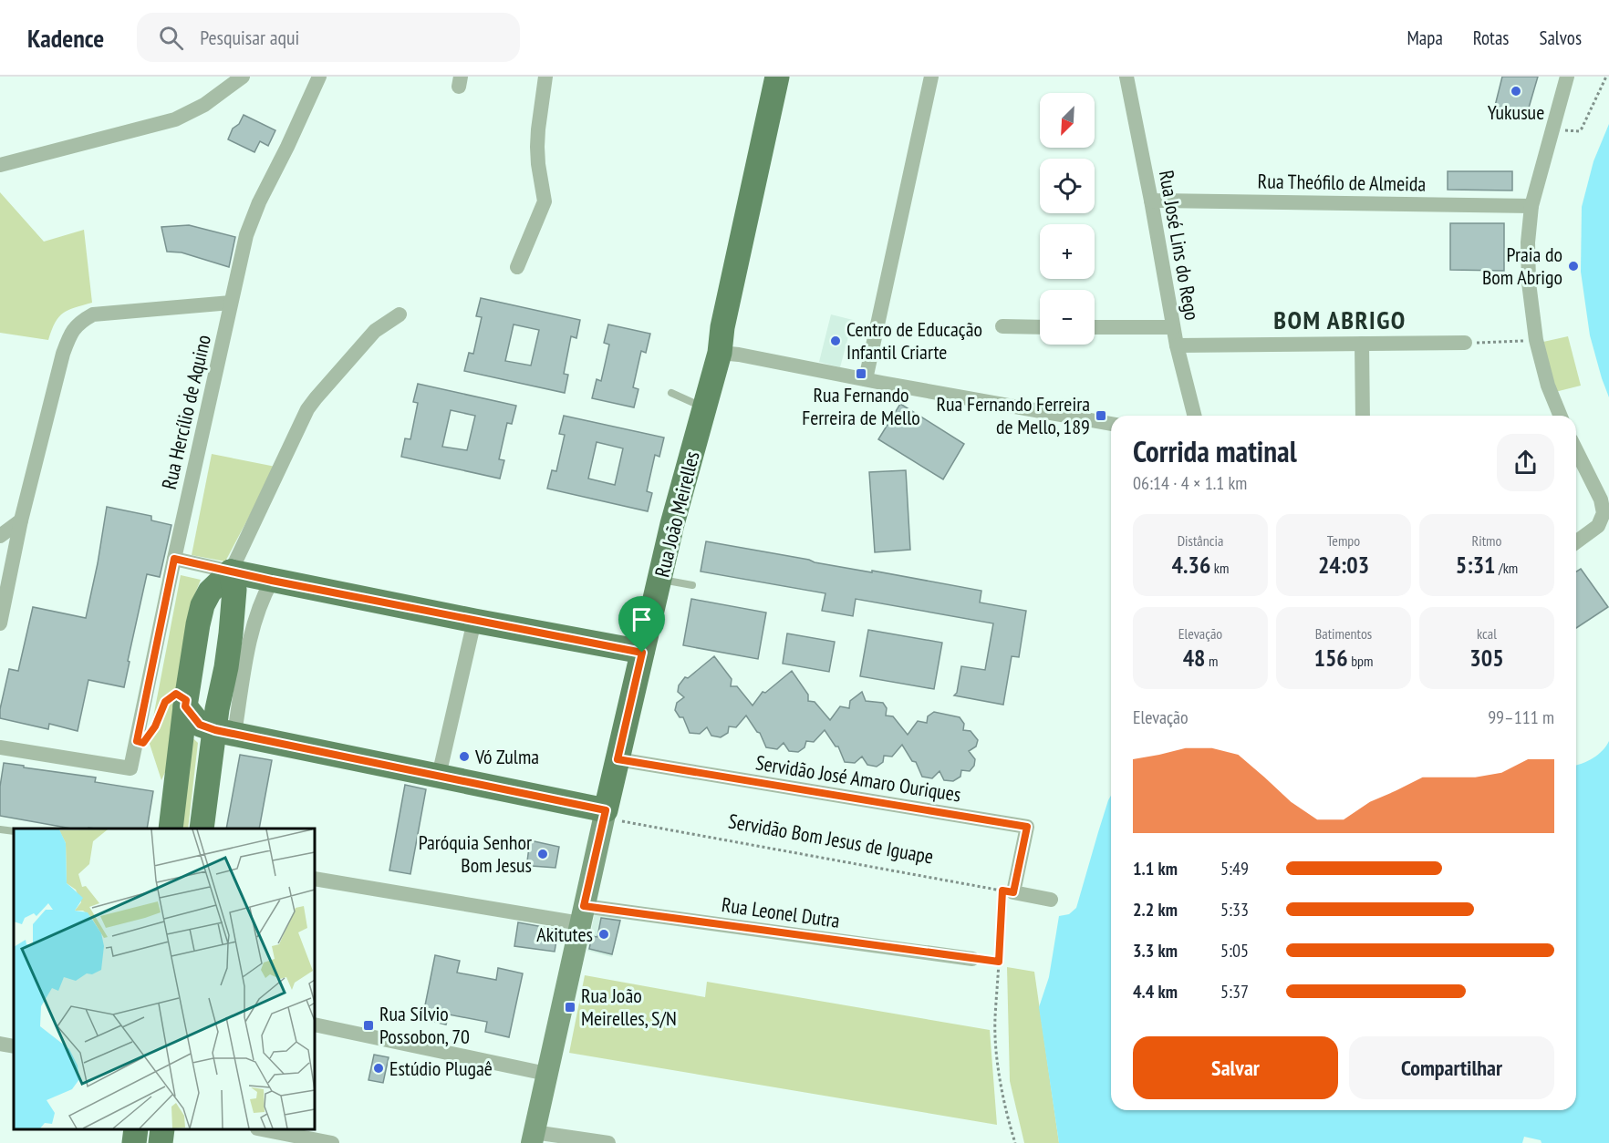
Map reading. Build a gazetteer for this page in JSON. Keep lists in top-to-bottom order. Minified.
{"streets":{"main road":["Rua João Meirelles"],"street":["Rua Theófilo de Almeida","Rua José Lins do Rego","Rua Hercílio de Aquino","Servidão José Amaro Ouriques","Rua Leonel Dutra"],"path":["Servidão Bom Jesus de Iguape"]},"crossings":[["Rua Theófilo de Almeida","Rua José Lins do Rego"],["Rua João Meirelles","Servidão José Amaro Ouriques"],["Rua João Meirelles","Servidão Bom Jesus de Iguape"],["Rua João Meirelles","Rua Leonel Dutra"],["Servidão José Amaro Ouriques","Servidão Bom Jesus de Iguape"]],"districts":["BOM ABRIGO"],"places":{"other":["Yukusue","Praia do Bom Abrigo","Centro de Educação Infantil Criarte","Vó Zulma","Paróquia Senhor Bom Jesus","Akitutes","Estúdio Plugaê"],"transit":["Rua Fernando Ferreira de Mello","Rua Fernando Ferreira de Mello, 189","Rua João Meirelles, S/N","Rua Sílvio Possobon, 70"]},"north":"bottom left","page":{"header":"Kadence","search":"Pesquisar aqui","nav":["Mapa","Rotas","Salvos"],"map_buttons":["+","−"],"heading":["Corrida matinal","06:14 · 4 × 1.1 km"],"stats":[["Distância","4.36 km"],["Tempo","24:03"],["Ritmo","5:31 /km"],["Elevação","48 m"],["Batimentos","156 bpm"],["kcal","305"]],"chart":["Elevação","99–111 m"],"list":[{"name":"1.1 km","note":"5:49"},{"name":"2.2 km","note":"5:33"},{"name":"3.3 km","note":"5:05"},{"name":"4.4 km","note":"5:37"}],"buttons":["Salvar","Compartilhar"]}}
